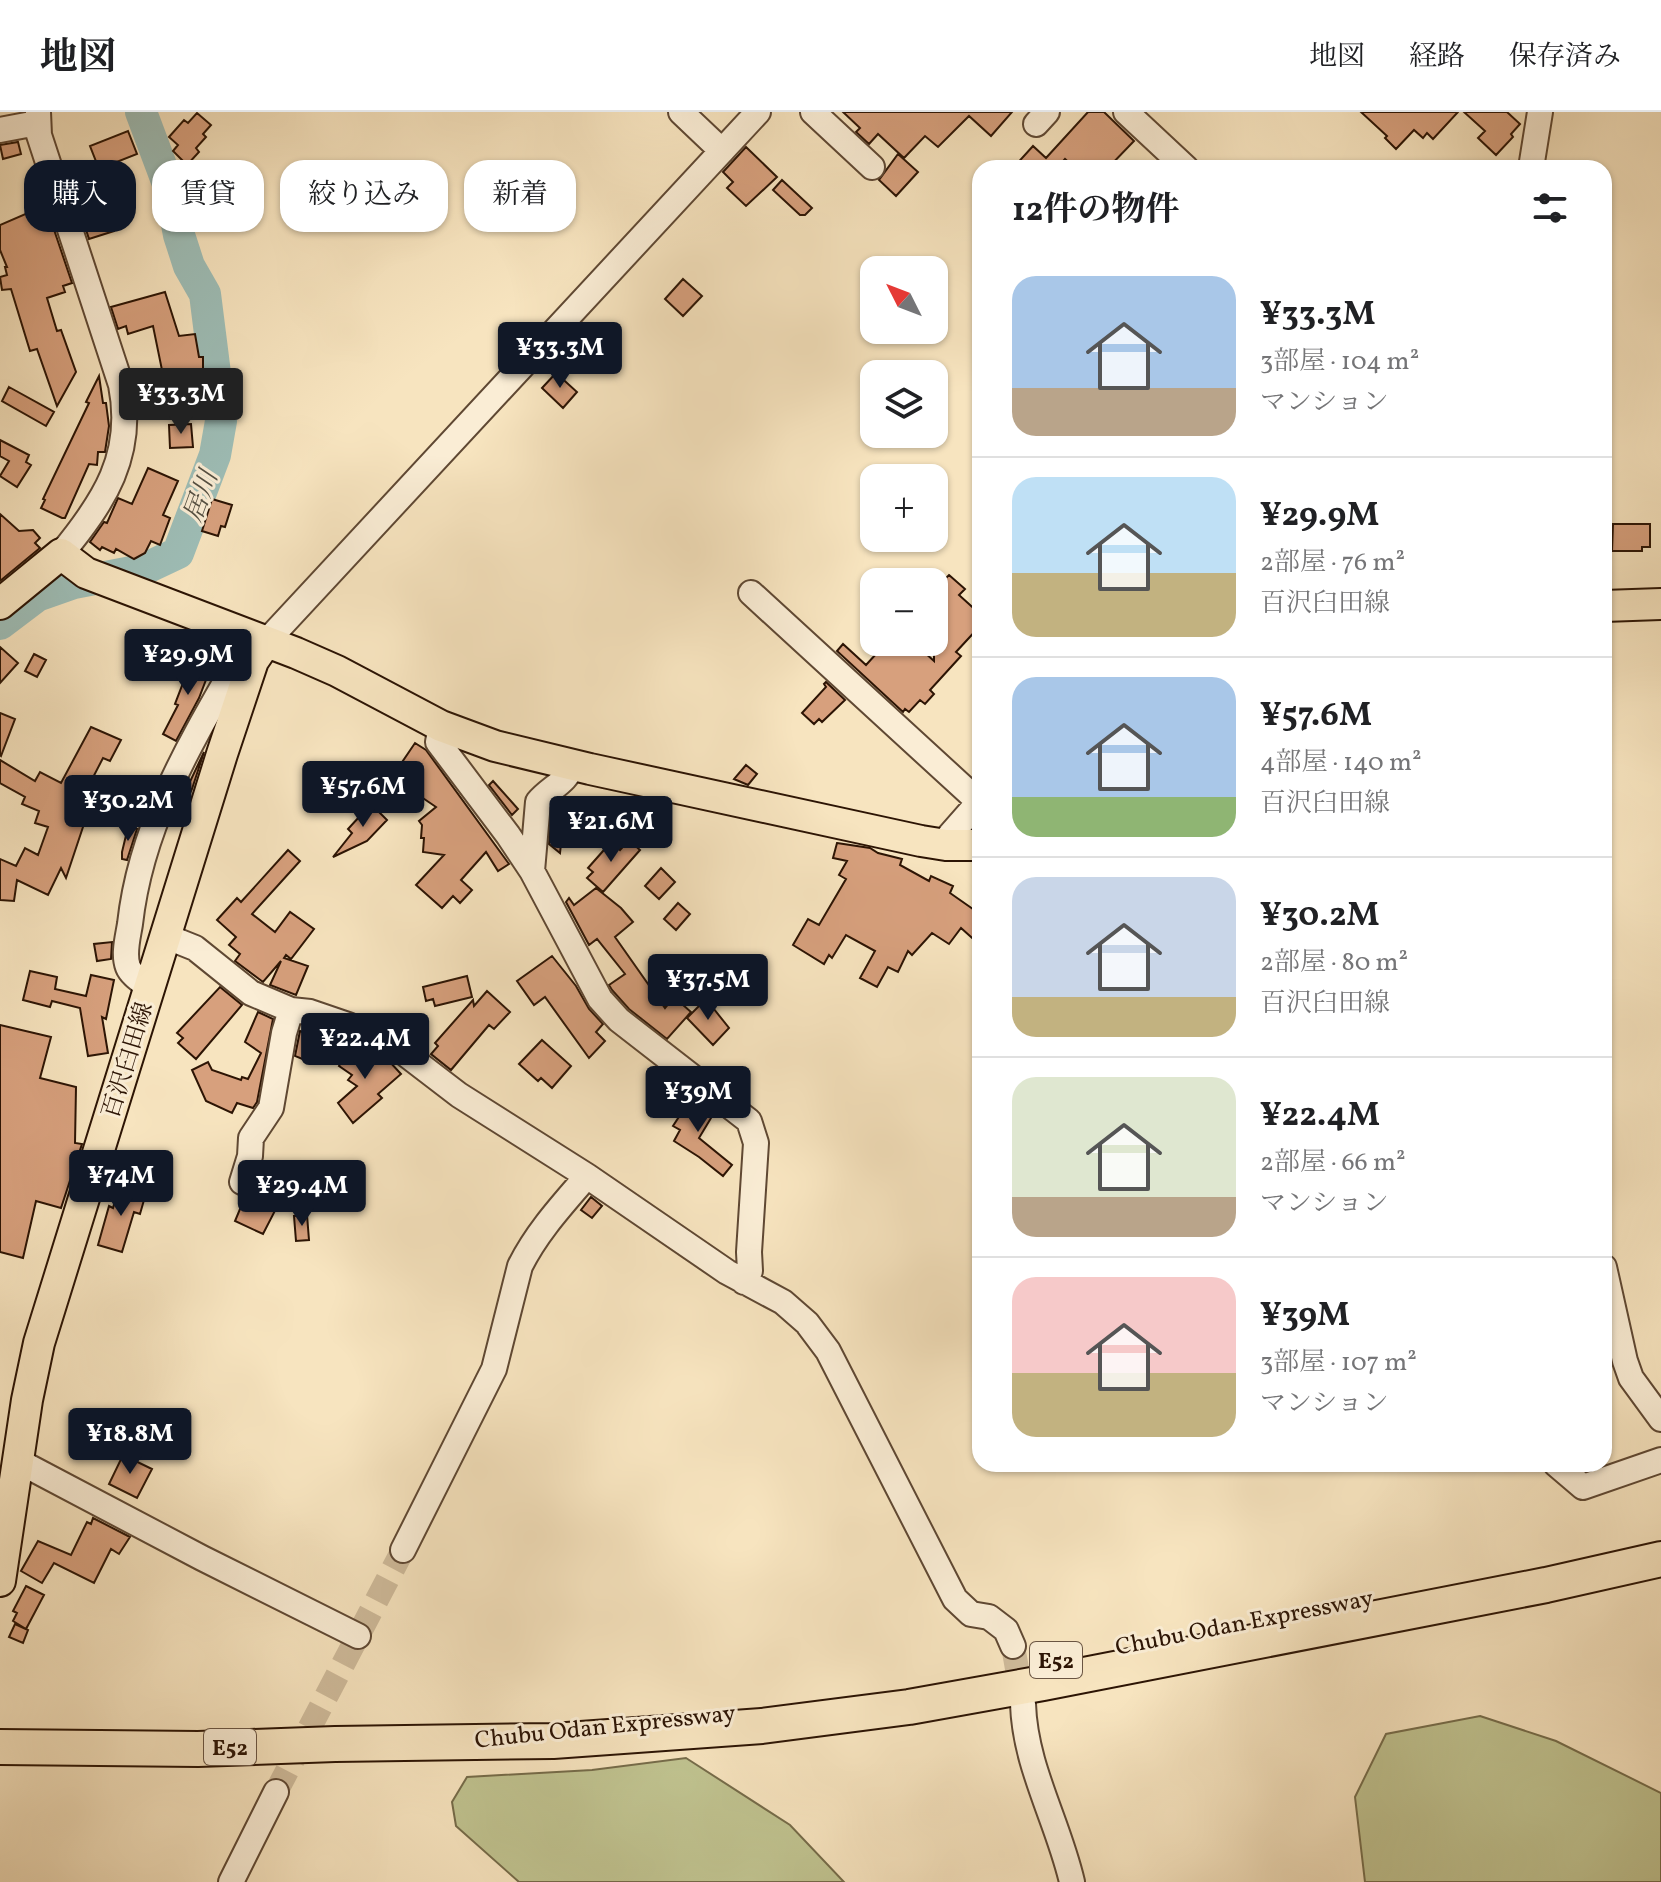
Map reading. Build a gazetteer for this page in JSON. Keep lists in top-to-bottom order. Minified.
{"streets":{"highway":["Chubu Odan Expressway","E52"],"main road":["百沢臼田線"]},"water":["居川"],"north":"top left","page":{"header":"地図","nav":["地図","経路","保存済み"],"chip":["購入","賃貸","絞り込み","新着"],"heading":"12件の物件","map_buttons":["+","−"],"list":[{"name":"¥33.3M","note":"3部屋 · 104 m² · マンション"},{"name":"¥29.9M","note":"2部屋 · 76 m² · 百沢臼田線"},{"name":"¥57.6M","note":"4部屋 · 140 m² · 百沢臼田線"},{"name":"¥30.2M","note":"2部屋 · 80 m² · 百沢臼田線"},{"name":"¥22.4M","note":"2部屋 · 66 m² · マンション"},{"name":"¥39M","note":"3部屋 · 107 m² · マンション"}],"price":["¥33.3M","¥33.3M","¥29.9M","¥57.6M","¥30.2M","¥21.6M","¥37.5M","¥22.4M","¥39M","¥74M","¥29.4M","¥18.8M"]}}
